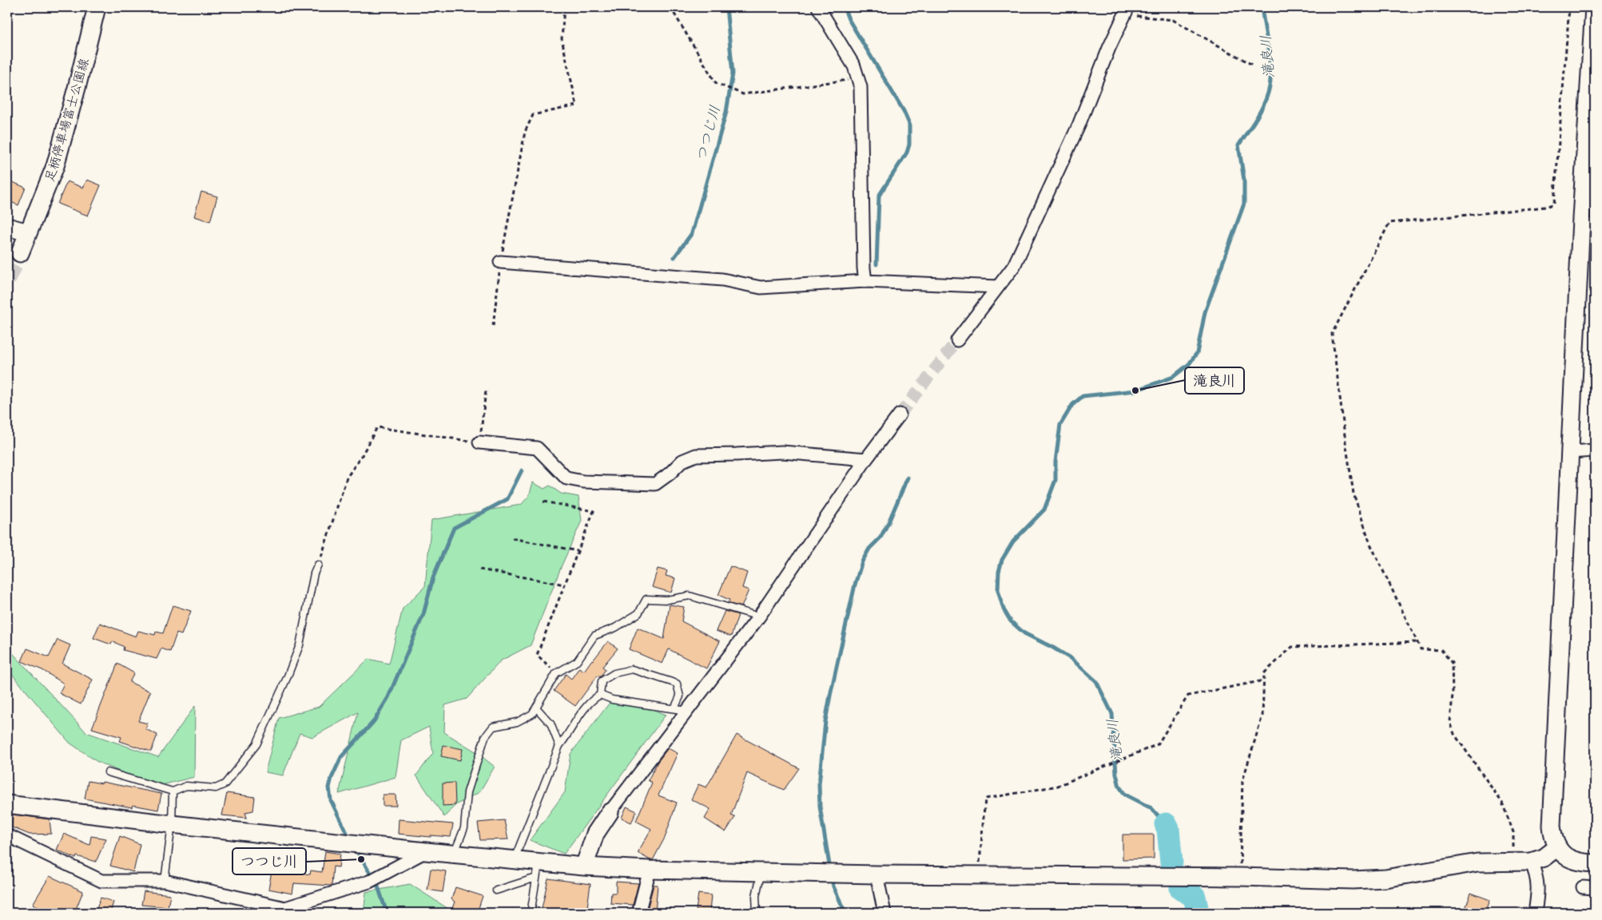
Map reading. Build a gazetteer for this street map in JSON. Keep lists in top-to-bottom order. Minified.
{"streets":{"street":["足柄停車場富士公園線"]},"water":["滝良川","つつじ川"],"places":["滝良川","つつじ川"]}
